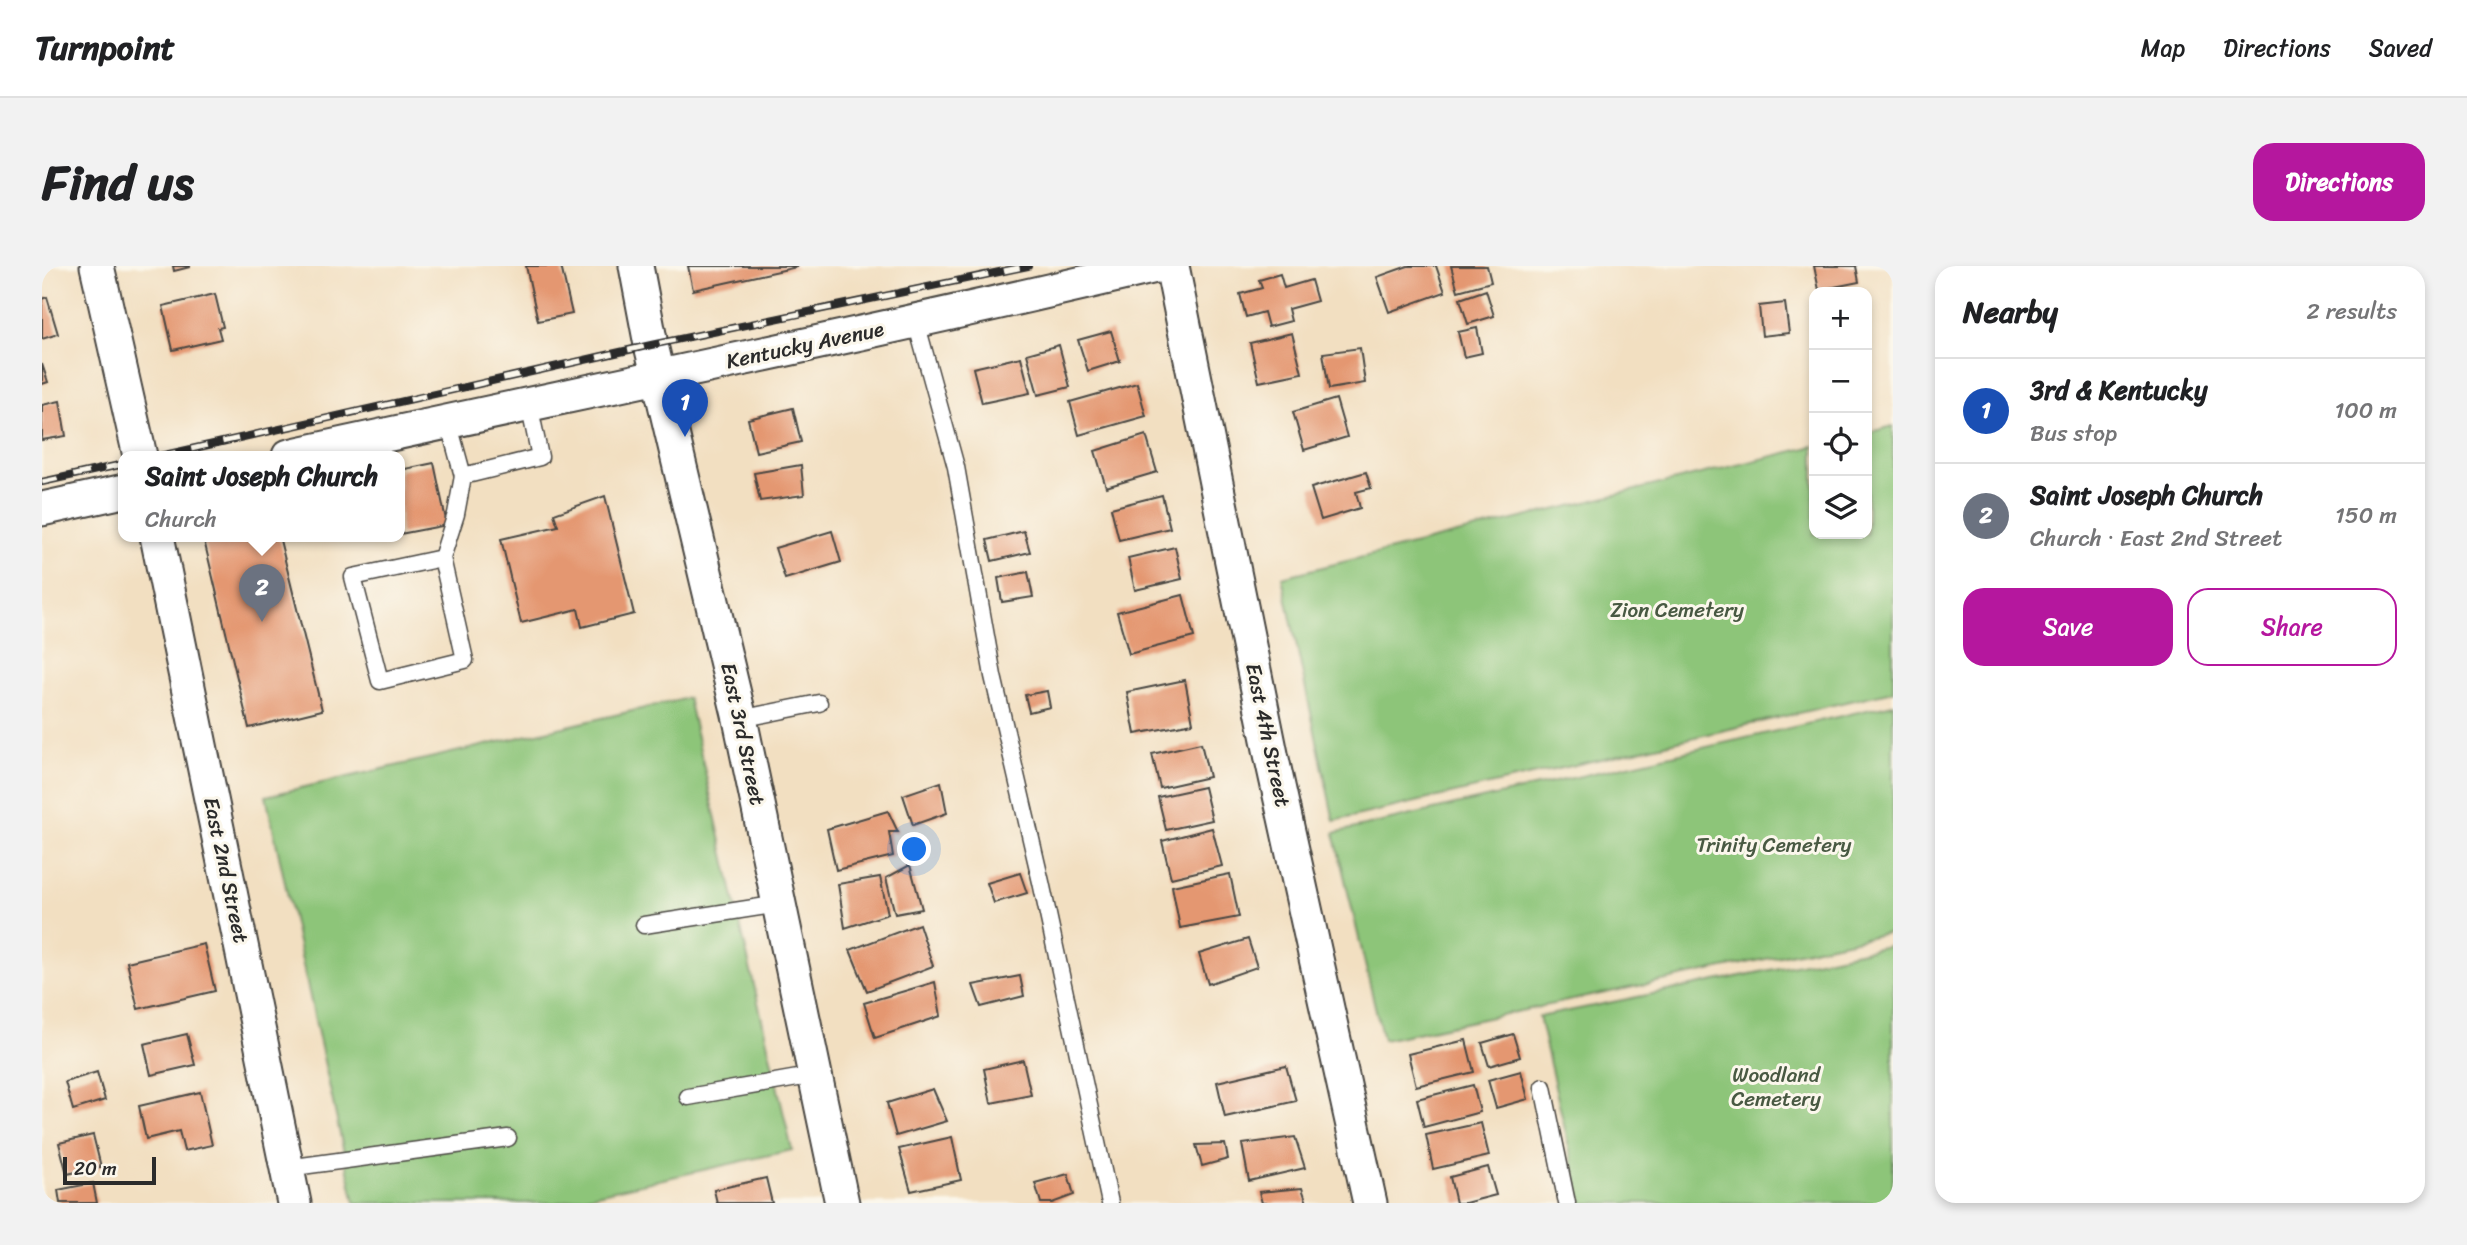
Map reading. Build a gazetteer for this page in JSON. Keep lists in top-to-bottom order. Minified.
{"streets":{"street":["Kentucky Avenue","East 3rd Street","East 4th Street","East 2nd Street"]},"crossings":[["Kentucky Avenue","East 3rd Street"]],"parks":["Zion Cemetery","Trinity Cemetery","Woodland Cemetery"],"scale_bar":"20 m","page":{"header":"Turnpoint","nav":["Map","Directions","Saved"],"title":"Find us","buttons":["Directions",["Save","Share"]],"heading":["Nearby","2 results"],"map_buttons":["+","−"],"list":[{"mark":"1","name":"3rd & Kentucky","note":"Bus stop","value":"100 m"},{"mark":"2","name":"Saint Joseph Church","note":"Church · East 2nd Street","value":"150 m"}],"pins":["1","2"],"popup":["Saint Joseph Church","Church"],"scale":"20 m"}}
